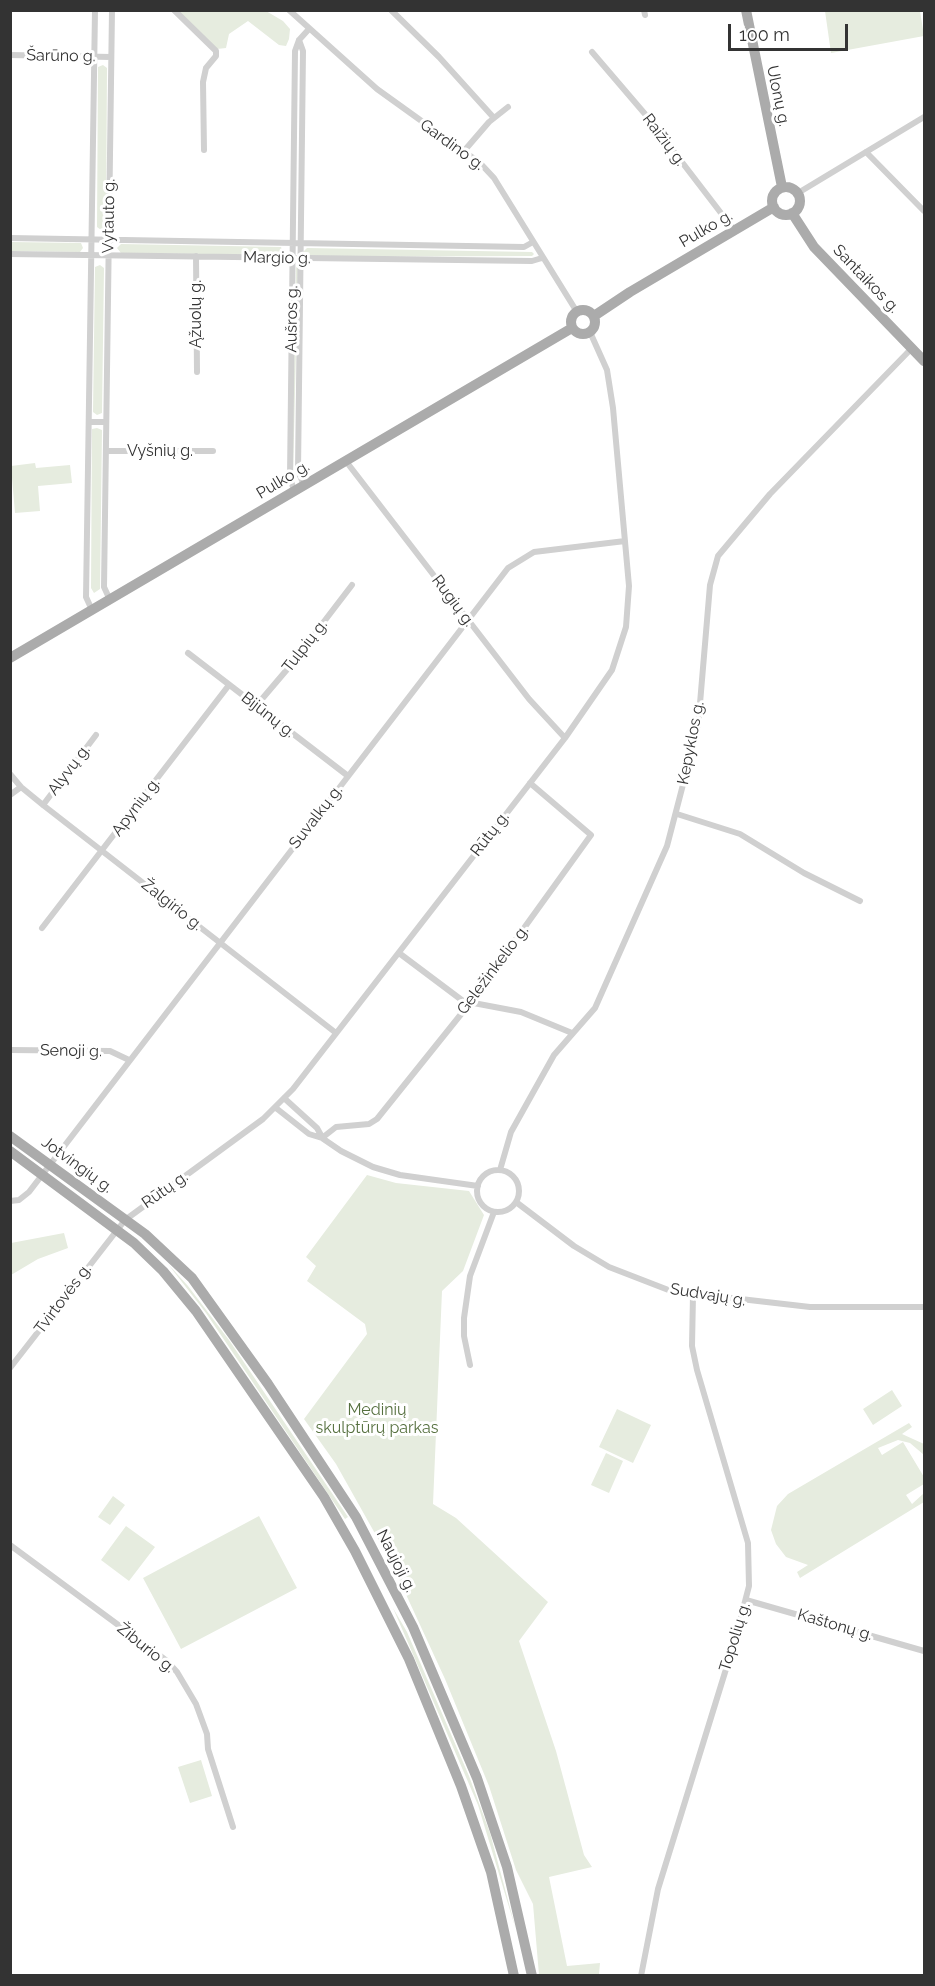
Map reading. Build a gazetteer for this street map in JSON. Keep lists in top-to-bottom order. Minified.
{"streets":{"main road":["Ulonų g.","Pulko g.","Santaikos g.","Jotvingių g.","Naujoji g."],"street":["Šarūno g.","Raižių g.","Gardino g.","Vytauto g.","Margio g.","Ąžuolų g.","Aušros g.","Vyšnių g.","Rugių g.","Tulpių g.","Bijūnų g.","Kepyklos g.","Alyvų g.","Apynių g.","Suvalkų g.","Rūtų g.","Žalgirio g.","Geležinkelio g.","Senoji g.","Sudvajų g.","Tvirtovės g.","Kaštonų g.","Topolių g.","Žiburio g."]},"crossings":[["Šarūno g.","Vytauto g."],["Ulonų g.","Pulko g."],["Ulonų g.","Santaikos g."],["Raižių g.","Pulko g."],["Gardino g.","Pulko g."],["Gardino g.","Margio g."],["Gardino g.","Rūtų g."],["Vytauto g.","Pulko g."],["Vytauto g.","Margio g."],["Vytauto g.","Vyšnių g."],["Pulko g.","Santaikos g."],["Pulko g.","Aušros g."],["Pulko g.","Rugių g."],["Pulko g.","Rūtų g."],["Margio g.","Ąžuolų g."],["Margio g.","Aušros g."],["Santaikos g.","Kepyklos g."],["Rugių g.","Suvalkų g."],["Rugių g.","Rūtų g."],["Tulpių g.","Bijūnų g."],["Bijūnų g.","Apynių g."],["Bijūnų g.","Suvalkų g."],["Kepyklos g.","Sudvajų g."],["Alyvų g.","Žalgirio g."],["Apynių g.","Žalgirio g."],["Suvalkų g.","Rūtų g."],["Suvalkų g.","Žalgirio g."],["Suvalkų g.","Senoji g."],["Suvalkų g.","Jotvingių g."],["Rūtų g.","Žalgirio g."],["Rūtų g.","Geležinkelio g."],["Rūtų g.","Jotvingių g."],["Rūtų g.","Tvirtovės g."],["Rūtų g.","Naujoji g."],["Jotvingių g.","Tvirtovės g."],["Jotvingių g.","Naujoji g."],["Sudvajų g.","Topolių g."],["Tvirtovės g.","Naujoji g."],["Kaštonų g.","Topolių g."]],"parks":["Medinių skulptūrų parkas"],"scale_bar":"100 m"}
